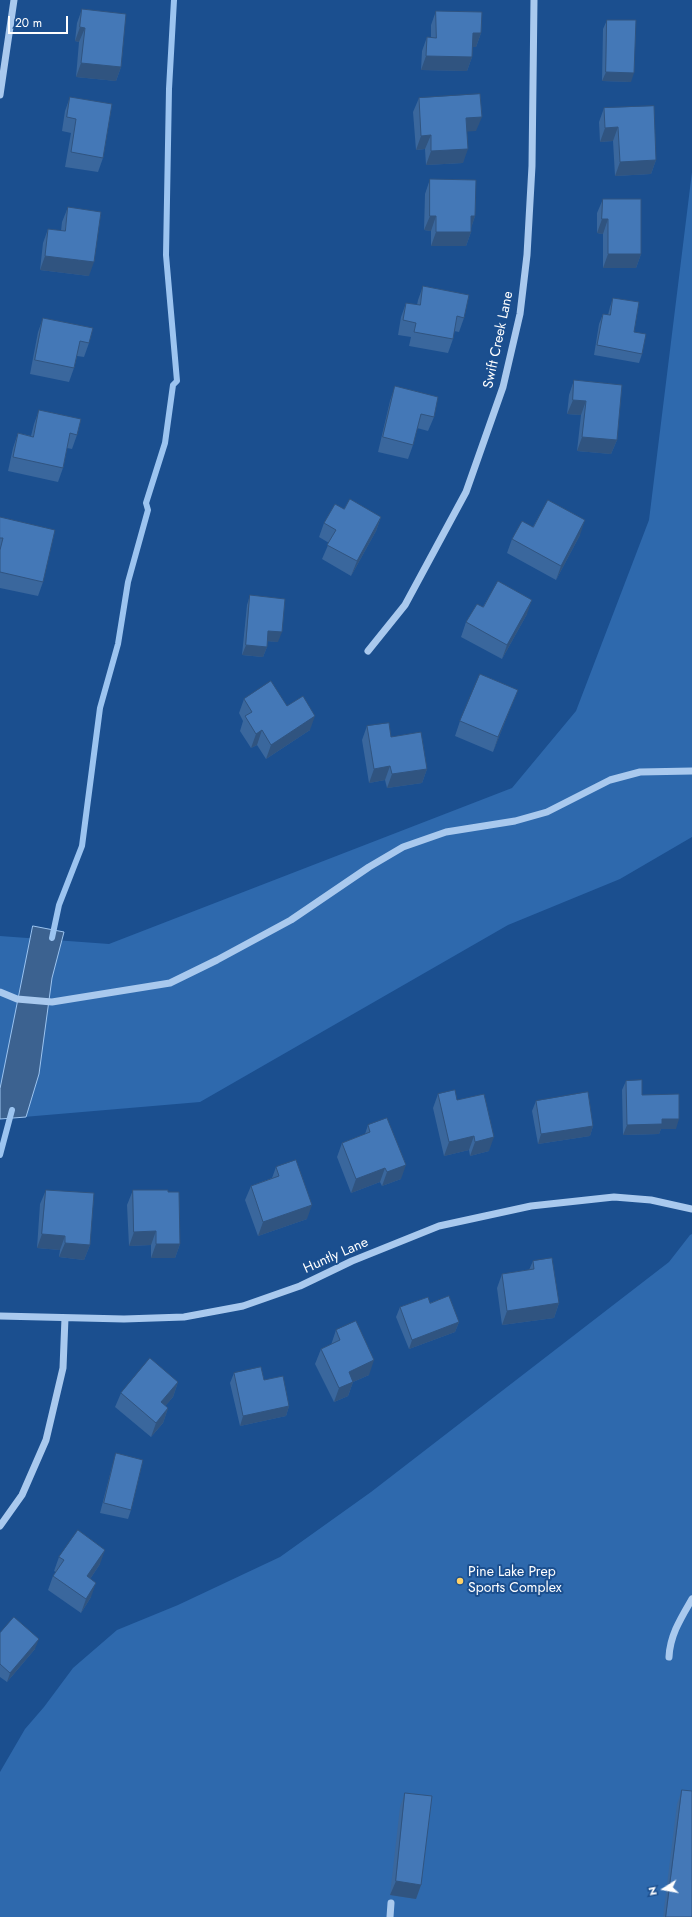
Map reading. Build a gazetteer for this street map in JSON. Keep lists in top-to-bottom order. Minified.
{"streets":{"street":["Swift Creek Lane","Huntly Lane"]},"places":["Pine Lake Prep Sports Complex"],"scale_bar":"20 m","north":"left"}
